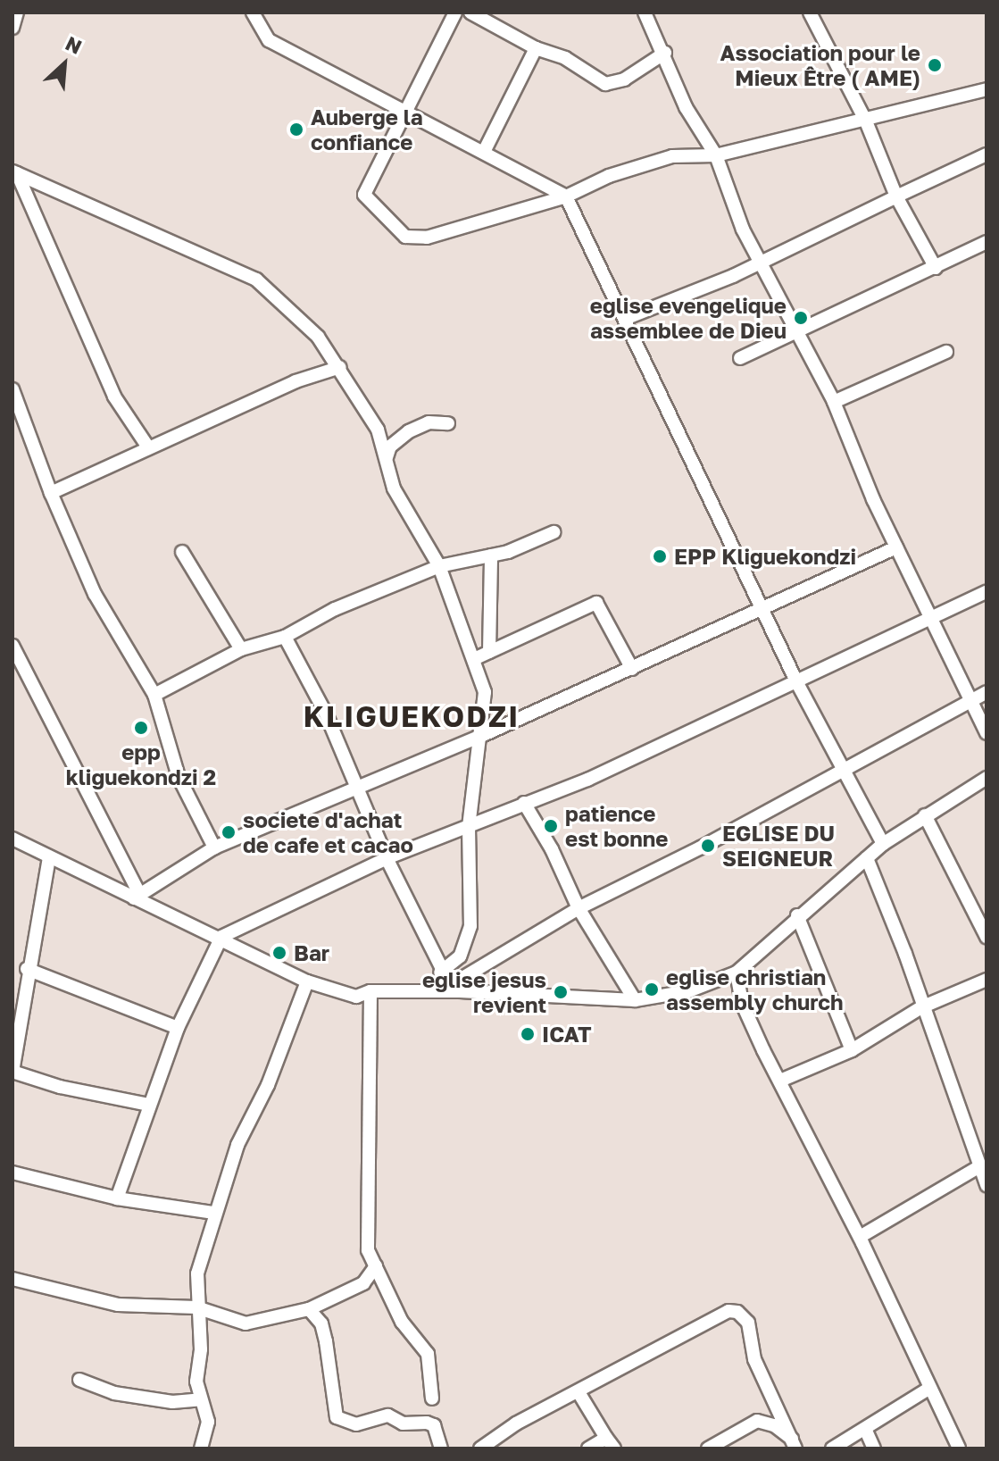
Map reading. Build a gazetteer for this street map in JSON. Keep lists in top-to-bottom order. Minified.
{"districts":["KLIGUEKODZI"],"places":["Association pour le Mieux Être ( AME)","Auberge la confiance","eglise evengelique assemblee de Dieu","EPP Kliguekondzi","epp kliguekondzi 2","patience est bonne","societe d'achat de cafe et cacao","EGLISE DU SEIGNEUR","Bar","eglise christian assembly church","eglise jesus revient","ICAT"],"north":"top right"}
